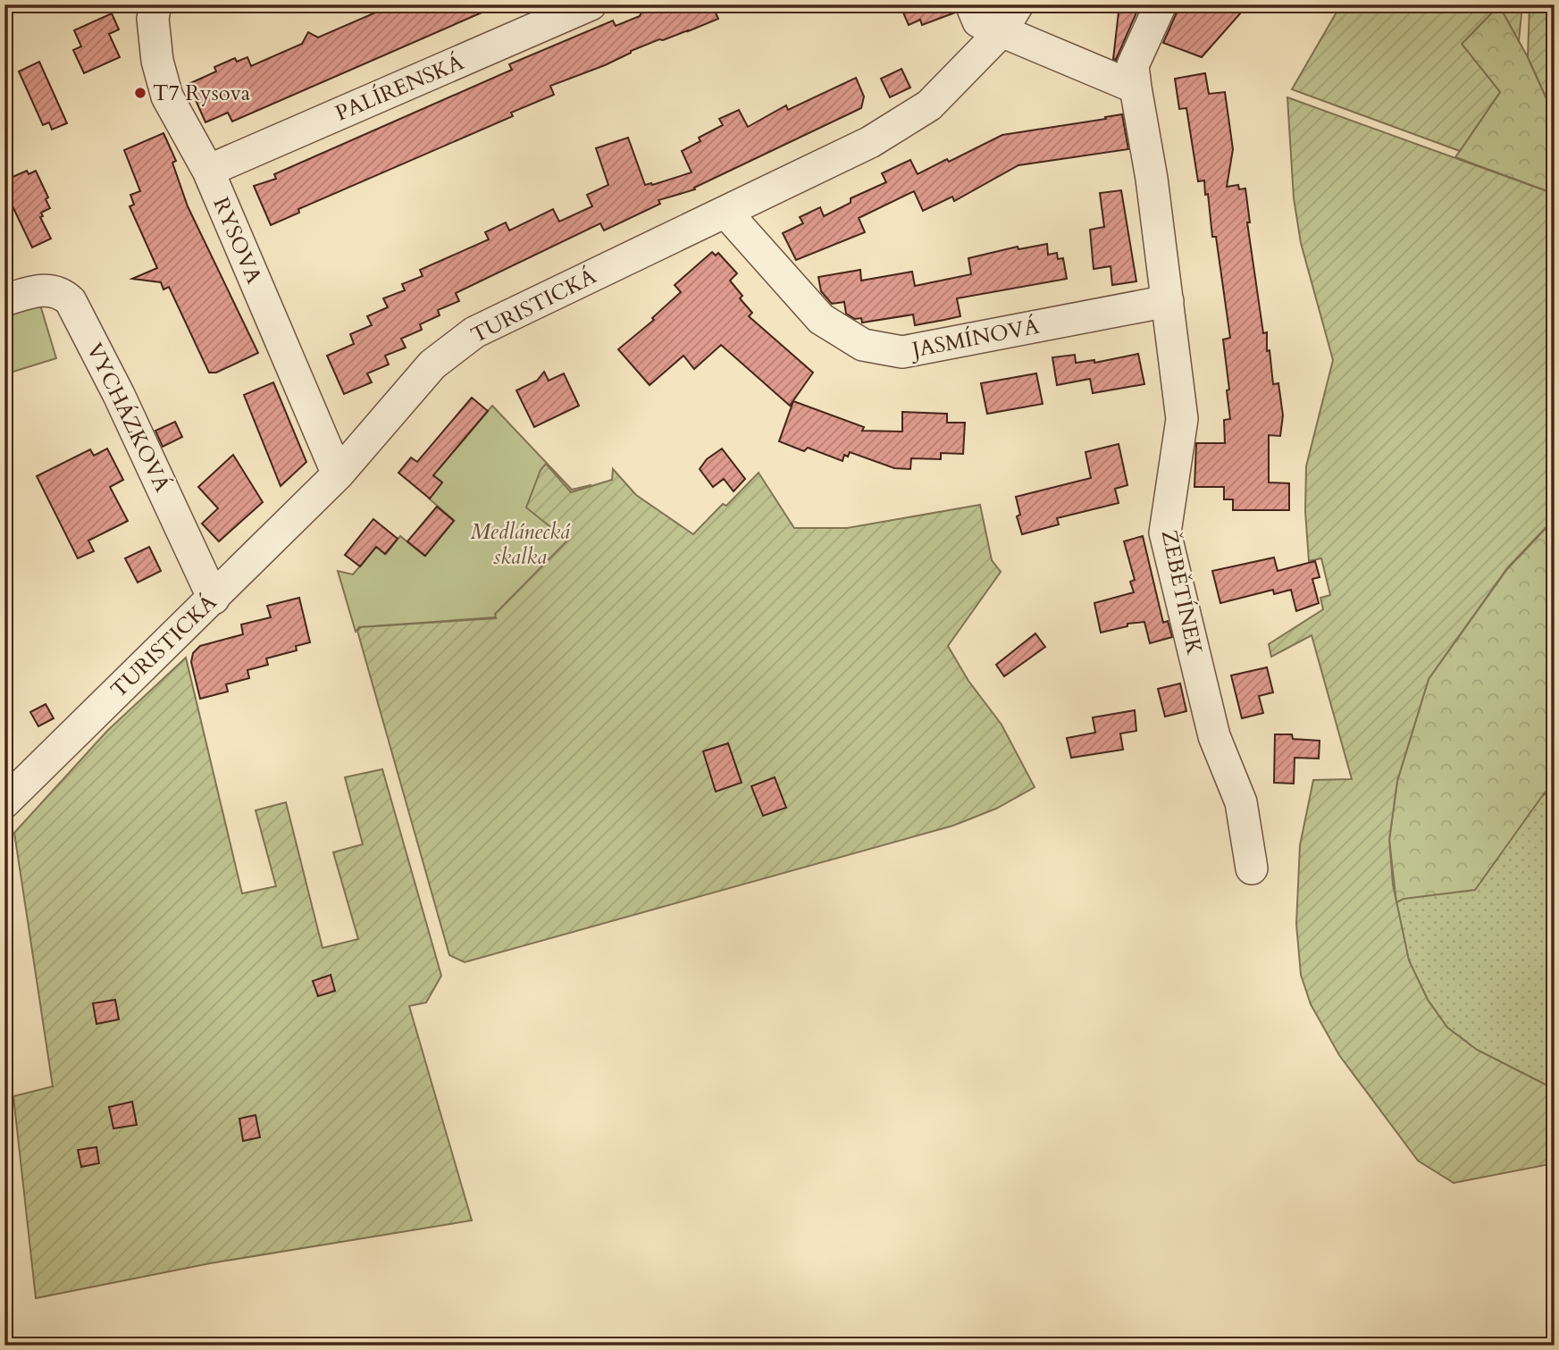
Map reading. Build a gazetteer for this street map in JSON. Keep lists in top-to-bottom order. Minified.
{"streets":{"street":["PALÍRENSKÁ","RYSOVA","TURISTICKÁ","JASMÍNOVÁ","VYCHÁZKOVÁ","ŽEBĚTÍNEK"]},"crossings":[["PALÍRENSKÁ","RYSOVA"],["RYSOVA","TURISTICKÁ"],["TURISTICKÁ","JASMÍNOVÁ"],["TURISTICKÁ","VYCHÁZKOVÁ"],["JASMÍNOVÁ","ŽEBĚTÍNEK"]],"parks":["Medlánecká skalka"],"places":["T7 Rysova"]}
